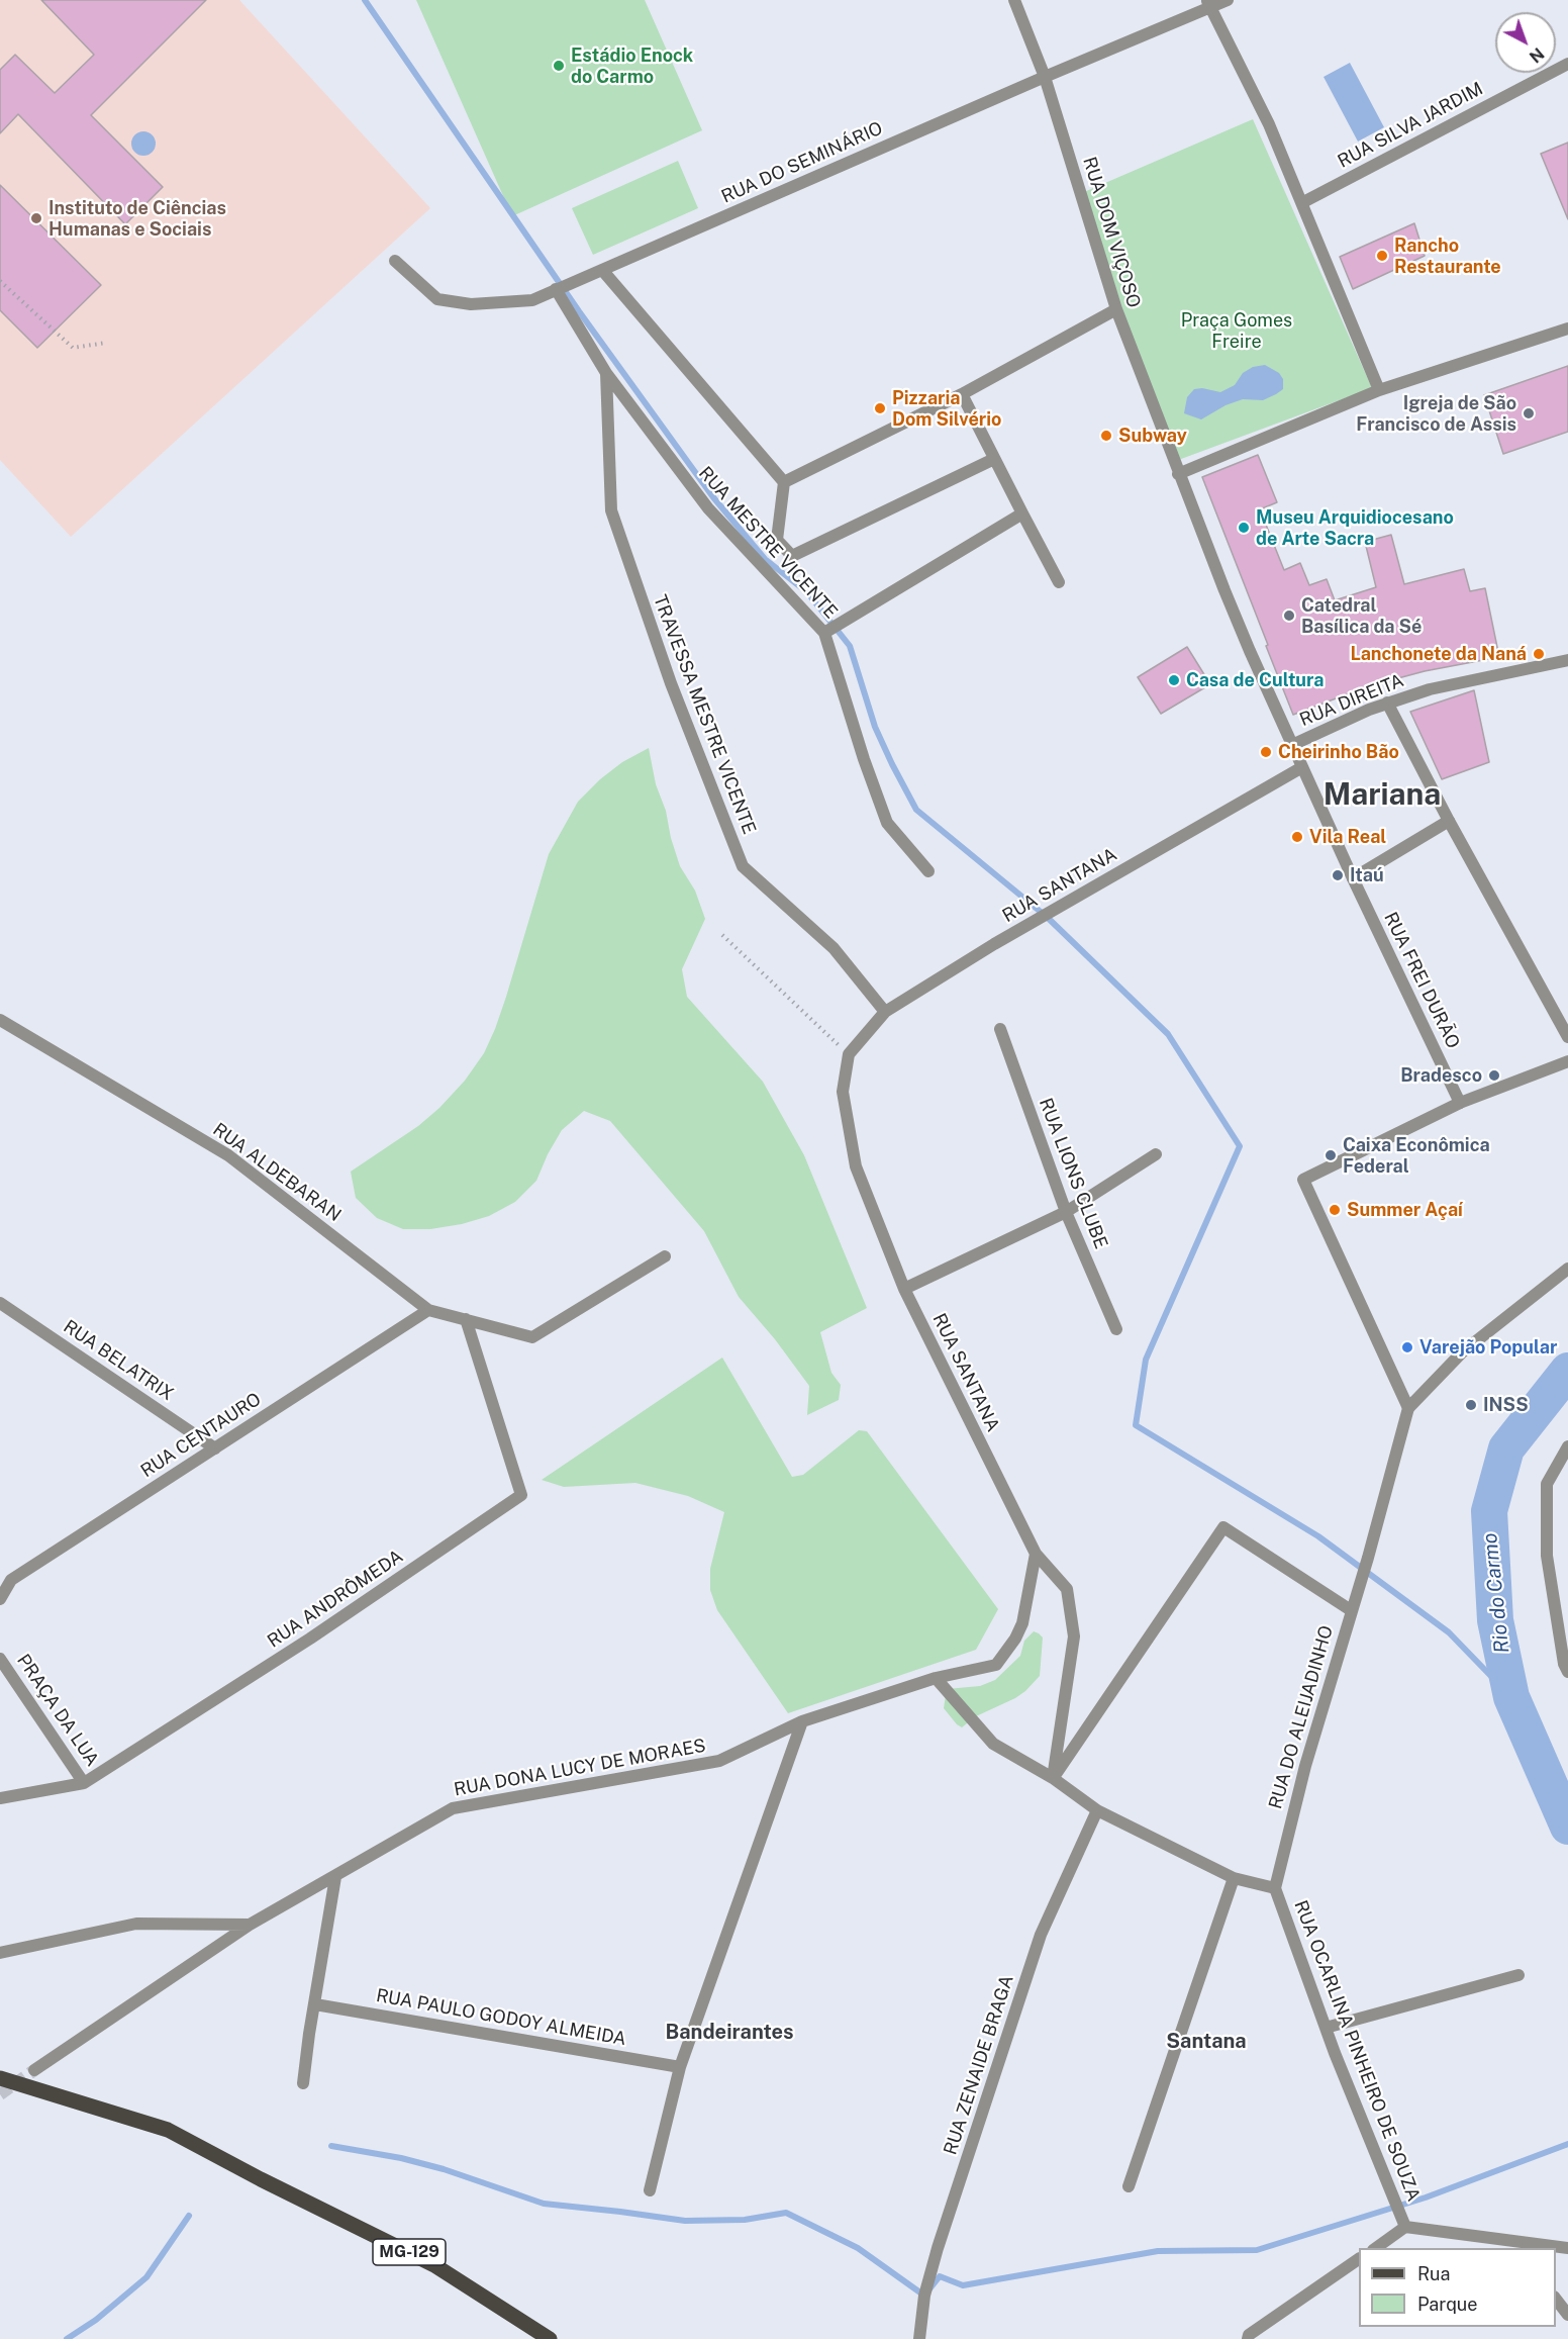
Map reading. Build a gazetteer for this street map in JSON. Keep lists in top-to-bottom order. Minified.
{"streets":{"main road":["MG-129"],"street":["RUA SILVA JARDIM","RUA DO SEMINÁRIO","RUA DOM VIÇOSO","RUA MESTRE VICENTE","RUA DIREITA","TRAVESSA MESTRE VICENTE","RUA SANTANA","RUA FREI DURÃO","RUA ALDEBARAN","RUA LIONS CLUBE","RUA BELATRIX","RUA CENTAURO","RUA ANDRÔMEDA","PRAÇA DA LUA","RUA DO ALEIJADINHO","RUA DONA LUCY DE MORAES","RUA PAULO GODOY ALMEIDA","RUA OCARLINA PINHEIRO DE SOUZA","RUA ZENAIDE BRAGA"]},"crossings":[["RUA DO SEMINÁRIO","RUA DOM VIÇOSO"],["RUA DO SEMINÁRIO","RUA MESTRE VICENTE"],["RUA DOM VIÇOSO","RUA FREI DURÃO"],["RUA MESTRE VICENTE","TRAVESSA MESTRE VICENTE"],["RUA DIREITA","RUA FREI DURÃO"],["TRAVESSA MESTRE VICENTE","RUA SANTANA"],["RUA SANTANA","RUA FREI DURÃO"],["RUA SANTANA","RUA DONA LUCY DE MORAES"],["RUA ALDEBARAN","RUA CENTAURO"],["RUA ALDEBARAN","RUA ANDRÔMEDA"],["RUA BELATRIX","RUA CENTAURO"],["RUA ANDRÔMEDA","PRAÇA DA LUA"],["RUA DO ALEIJADINHO","RUA OCARLINA PINHEIRO DE SOUZA"]],"districts":["Mariana","Bandeirantes","Santana"],"water":["Rio do Carmo"],"parks":["Praça Gomes Freire"],"places":["Estádio Enock do Carmo","Instituto de Ciências Humanas e Sociais","Rancho Restaurante","Pizzaria Dom Silvério","Igreja de São Francisco de Assis","Subway","Museu Arquidiocesano de Arte Sacra","Catedral Basílica da Sé","Lanchonete da Naná","Casa de Cultura","Cheirinho Bão","Vila Real","Itaú","Bradesco","Caixa Econômica Federal","Summer Açaí","Varejão Popular","INSS"],"legend":["Rua","Parque"],"north":"bottom right"}
